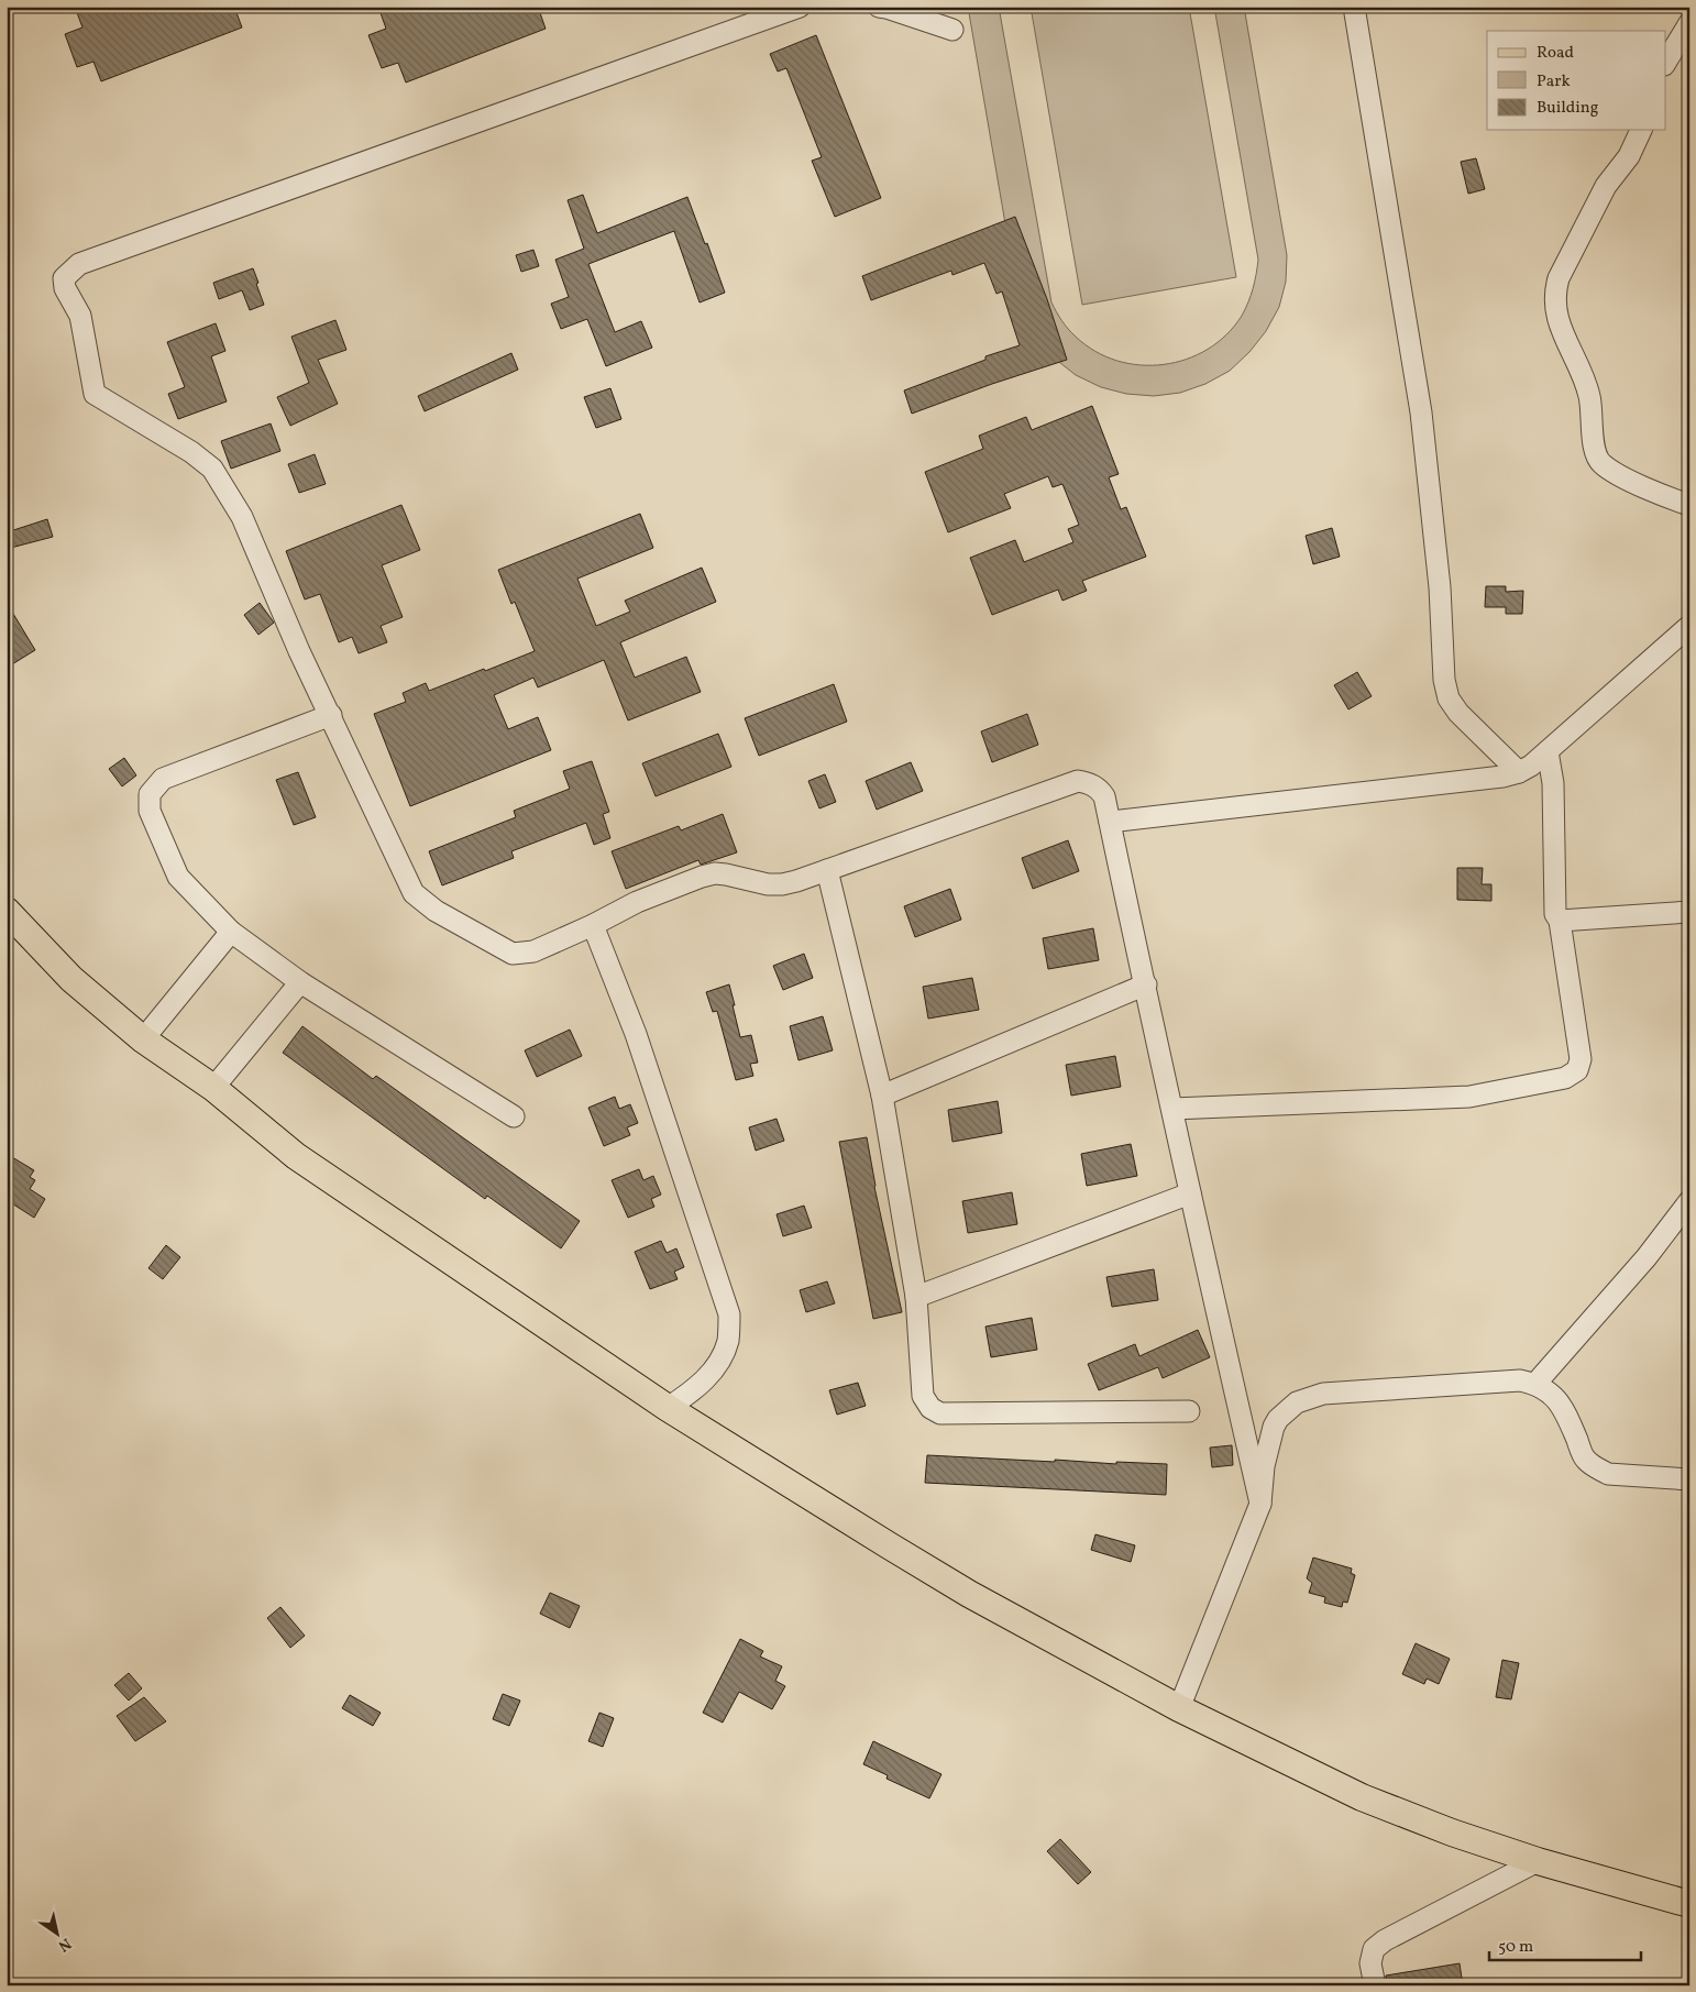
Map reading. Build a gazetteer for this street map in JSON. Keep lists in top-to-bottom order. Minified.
{"legend":["Road","Park","Building"],"scale_bar":"50 m","north":"bottom right"}
